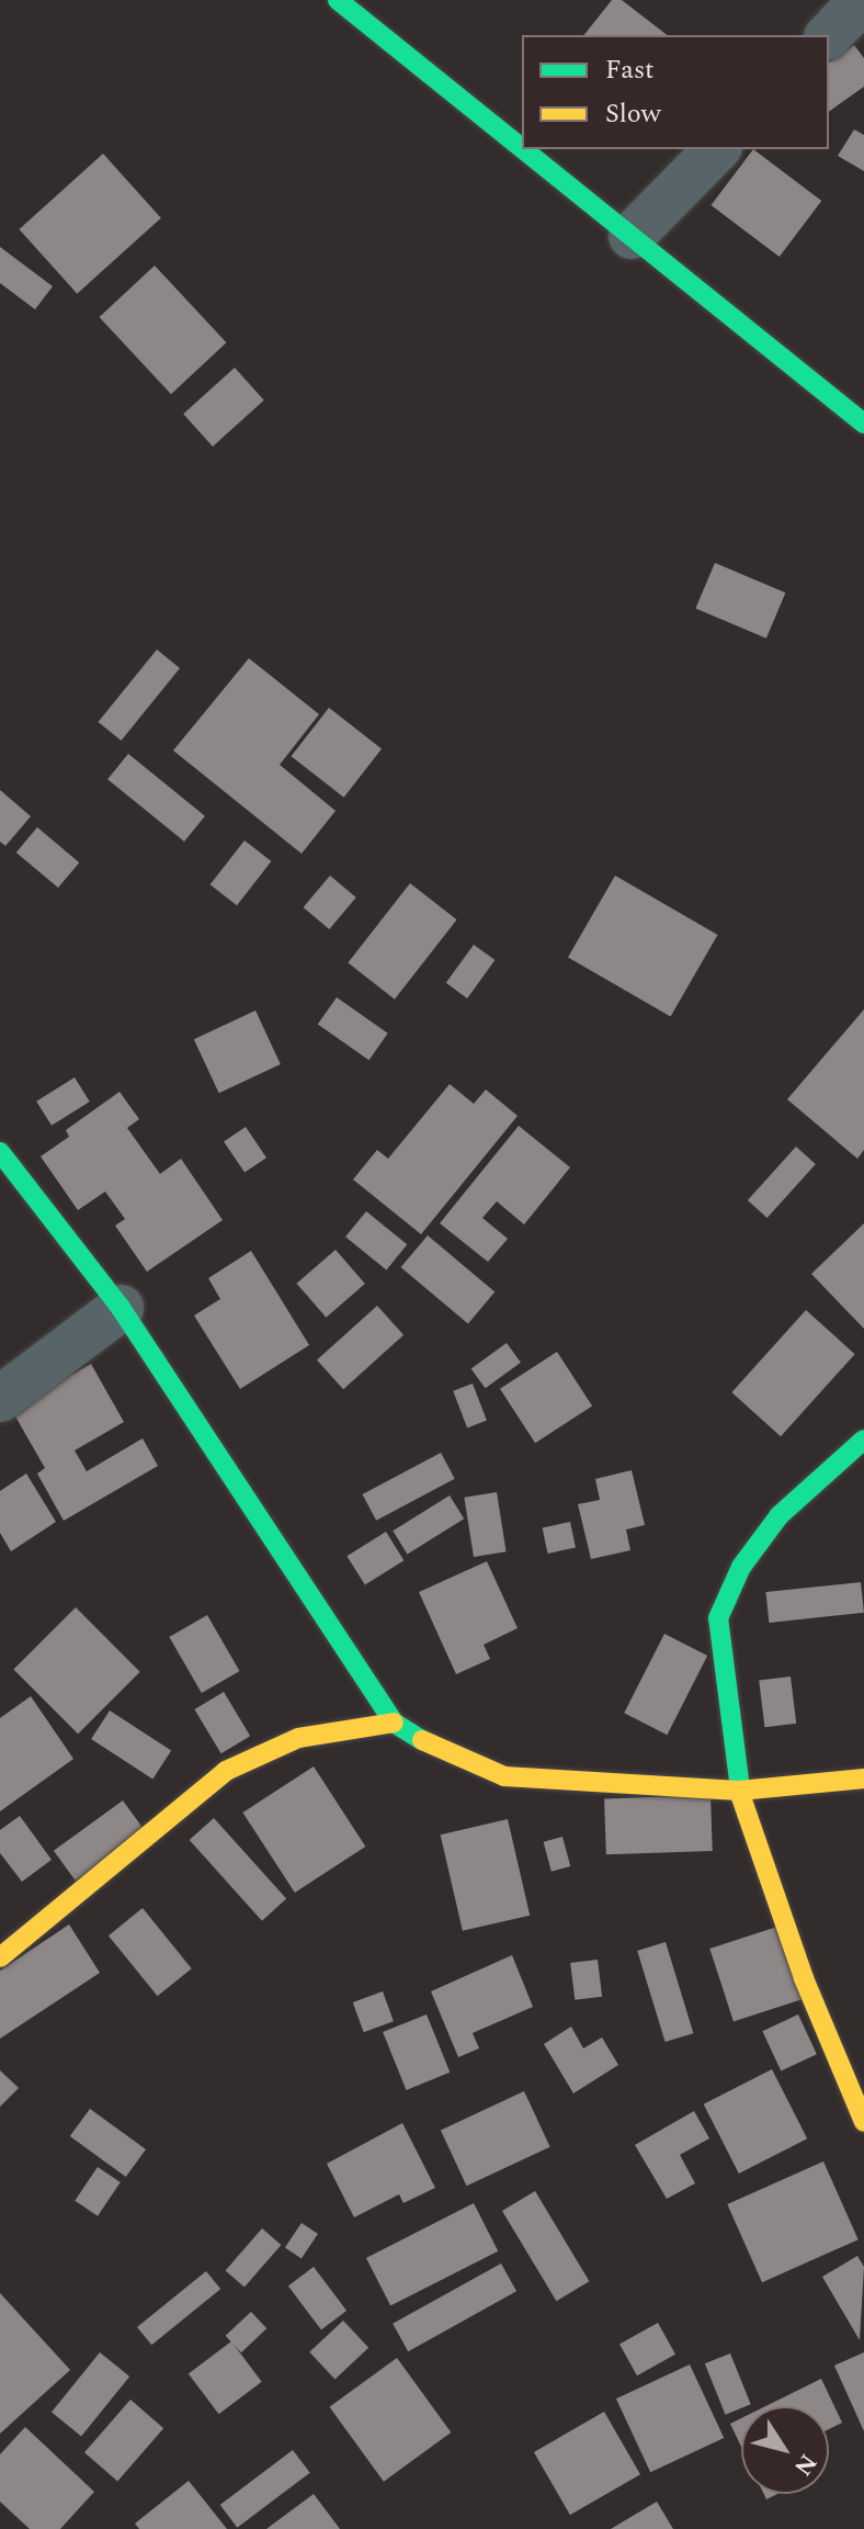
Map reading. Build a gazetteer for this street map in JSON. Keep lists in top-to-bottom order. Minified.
{"legend":["Fast","Slow"],"north":"bottom right"}
